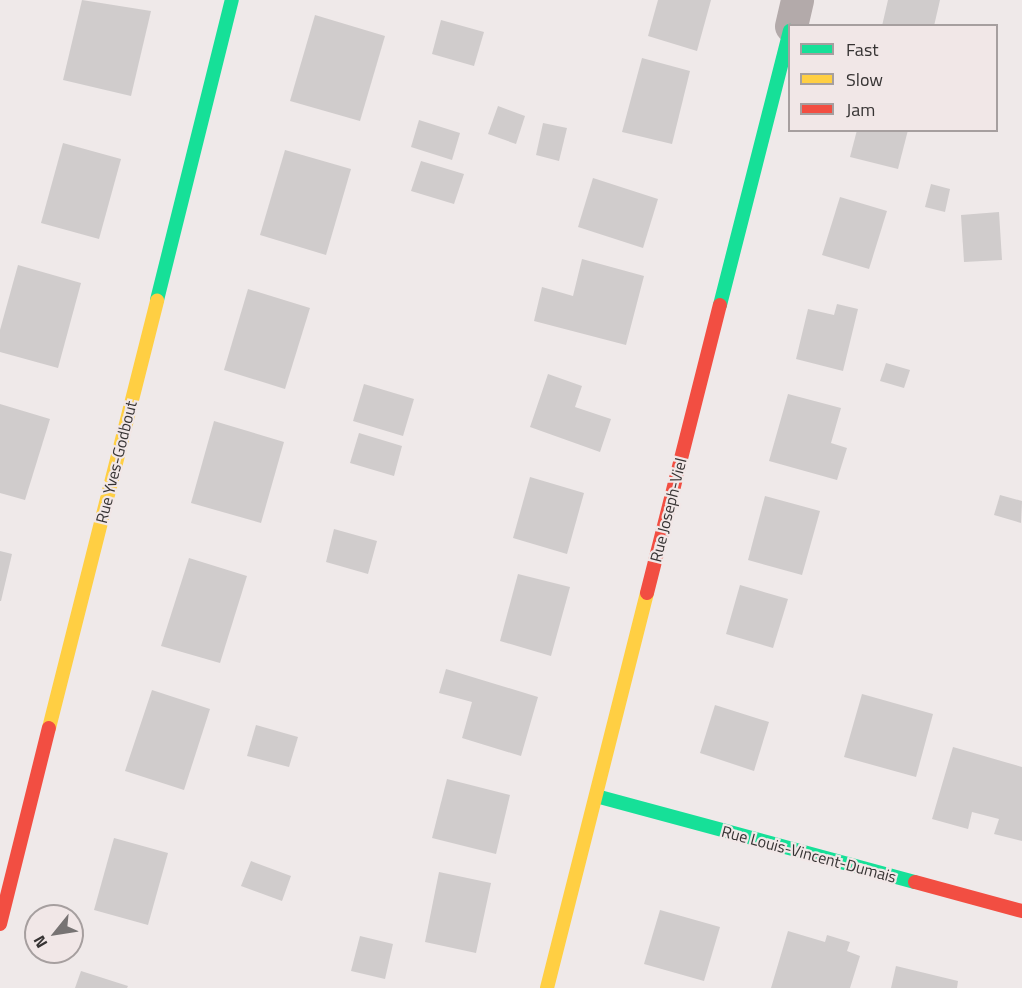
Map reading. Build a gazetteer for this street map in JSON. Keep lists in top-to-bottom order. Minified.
{"streets":{"street":["Rue Yves-Godbout","Rue Joseph-Viel","Rue Louis-Vincent-Dumais"]},"crossings":[["Rue Joseph-Viel","Rue Louis-Vincent-Dumais"]],"legend":["Fast","Slow","Jam"],"north":"bottom left"}
